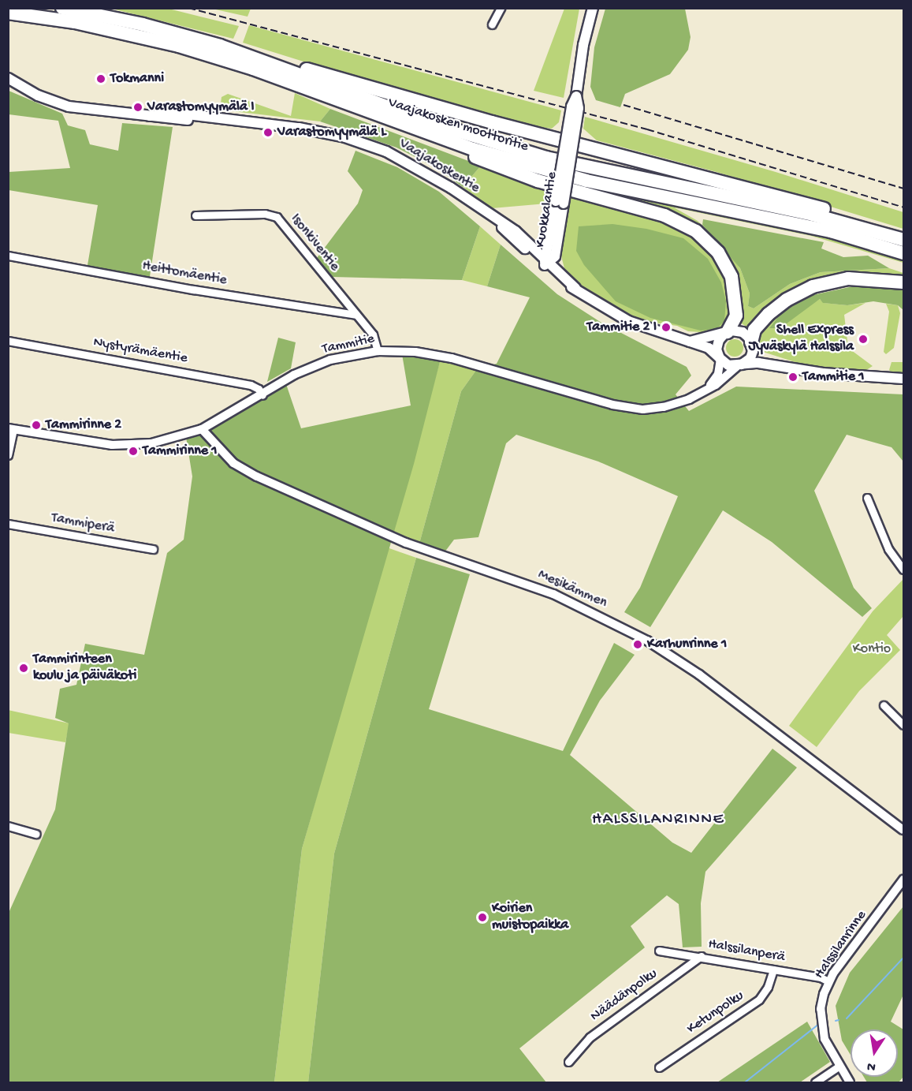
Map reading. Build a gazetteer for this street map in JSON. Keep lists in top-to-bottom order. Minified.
{"streets":{"highway":["Vaajakosken moottoritie"],"main road":["Vaajakoskentie","Kuokkalantie"],"street":["Isonkiventie","Heittomäentie","Tammitie","Nystyrämäentie","Tammiperä","Mesikämmen","Halssilanrinne","Halssilanperä","Näädänpolku","Ketunpolku"]},"crossings":[["Vaajakoskentie","Kuokkalantie"],["Vaajakoskentie","Tammitie"],["Isonkiventie","Heittomäentie"],["Isonkiventie","Tammitie"],["Tammitie","Nystyrämäentie"],["Tammitie","Mesikämmen"],["Halssilanrinne","Halssilanperä"],["Halssilanperä","Näädänpolku"],["Halssilanperä","Ketunpolku"]],"districts":["HALSSILANRINNE"],"parks":["Kontio"],"places":["Tokmanni","Varastomyymälä I","Varastomyymälä L","Tammitie 2 I","Shell Express Jyväskylä Halssila","Tammitie 1","Tammirinne 2","Tammirinne 1","Karhunrinne 1","Tammirinteen koulu ja päiväkoti","Koirien muistopaikka"],"north":"bottom"}
